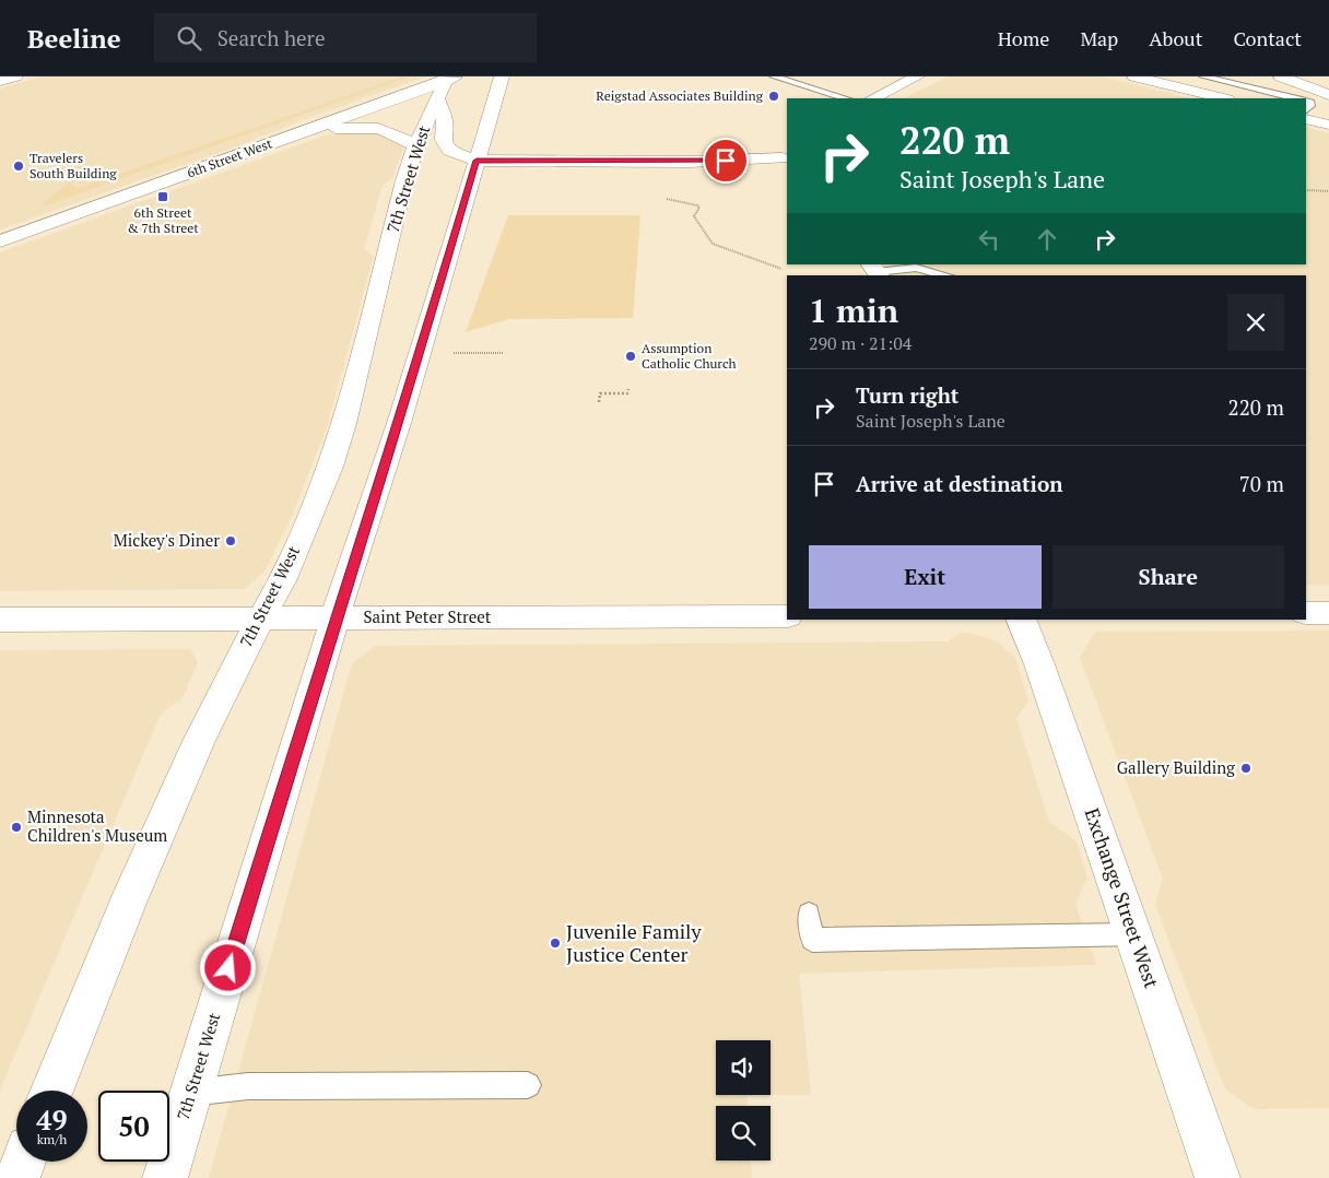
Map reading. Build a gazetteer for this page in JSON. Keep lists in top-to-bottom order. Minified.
{"streets":{"main road":["6th Street West","7th Street West","Saint Peter Street","Exchange Street West"]},"crossings":[["6th Street West","7th Street West"],["7th Street West","Saint Peter Street"]],"places":{"other":["Reigstad Associates Building","Travelers South Building","Assumption Catholic Church","Mickey's Diner","Gallery Building","Minnesota Children's Museum","Juvenile Family Justice Center"],"transit":["6th Street & 7th Street"]},"page":{"header":"Beeline","search":"Search here","nav":["Home","Map","About","Contact"],"turn":["220 m","Saint Joseph's Lane"],"heading":["1 min","290 m · 21:04"],"list":[{"name":"Turn right","note":"Saint Joseph's Lane","value":"220 m"},{"name":"Arrive at destination","value":"70 m"}],"buttons":["Exit","Share"],"speed":"49 km/h","limit":"50"}}
